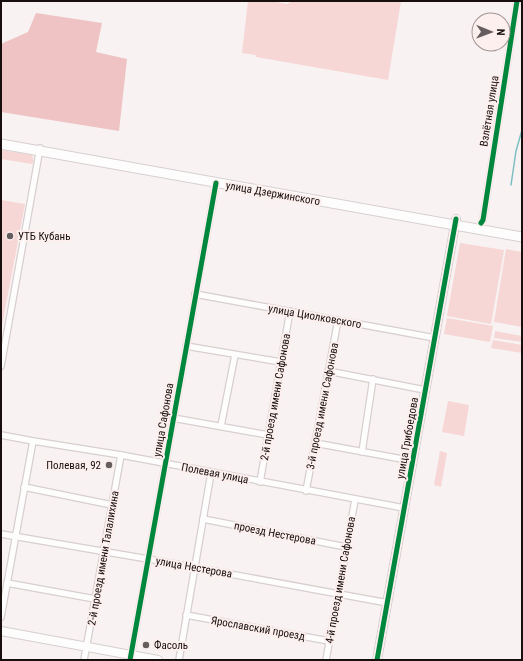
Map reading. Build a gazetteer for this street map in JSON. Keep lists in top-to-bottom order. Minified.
{"streets":{"main road":["улица Дзержинского"],"street":["Взлётная улица","улица Циолковского","2-й проезд имени Сафонова","3-й проезд имени Сафонова","улица Сафонова","улица Грибоедова","Полевая улица","проезд Нестерова","2-й проезд имени Талалихина","улица Нестерова","4-й проезд имени Сафонова","Ярославский проезд"]},"crossings":[["Взлётная улица","улица Дзержинского"],["улица Дзержинского","улица Сафонова"],["улица Дзержинского","улица Грибоедова"],["улица Циолковского","2-й проезд имени Сафонова"],["улица Циолковского","3-й проезд имени Сафонова"],["улица Циолковского","улица Сафонова"],["улица Циолковского","улица Грибоедова"],["2-й проезд имени Сафонова","Полевая улица"],["3-й проезд имени Сафонова","Полевая улица"],["улица Сафонова","Полевая улица"],["улица Сафонова","улица Нестерова"],["улица Грибоедова","Полевая улица"],["улица Грибоедова","улица Нестерова"],["Полевая улица","2-й проезд имени Талалихина"],["Полевая улица","4-й проезд имени Сафонова"],["проезд Нестерова","4-й проезд имени Сафонова"],["2-й проезд имени Талалихина","улица Нестерова"],["улица Нестерова","4-й проезд имени Сафонова"],["4-й проезд имени Сафонова","Ярославский проезд"]],"places":["УТБ Кубань","Полевая, 92","Фасоль"],"north":"right"}
